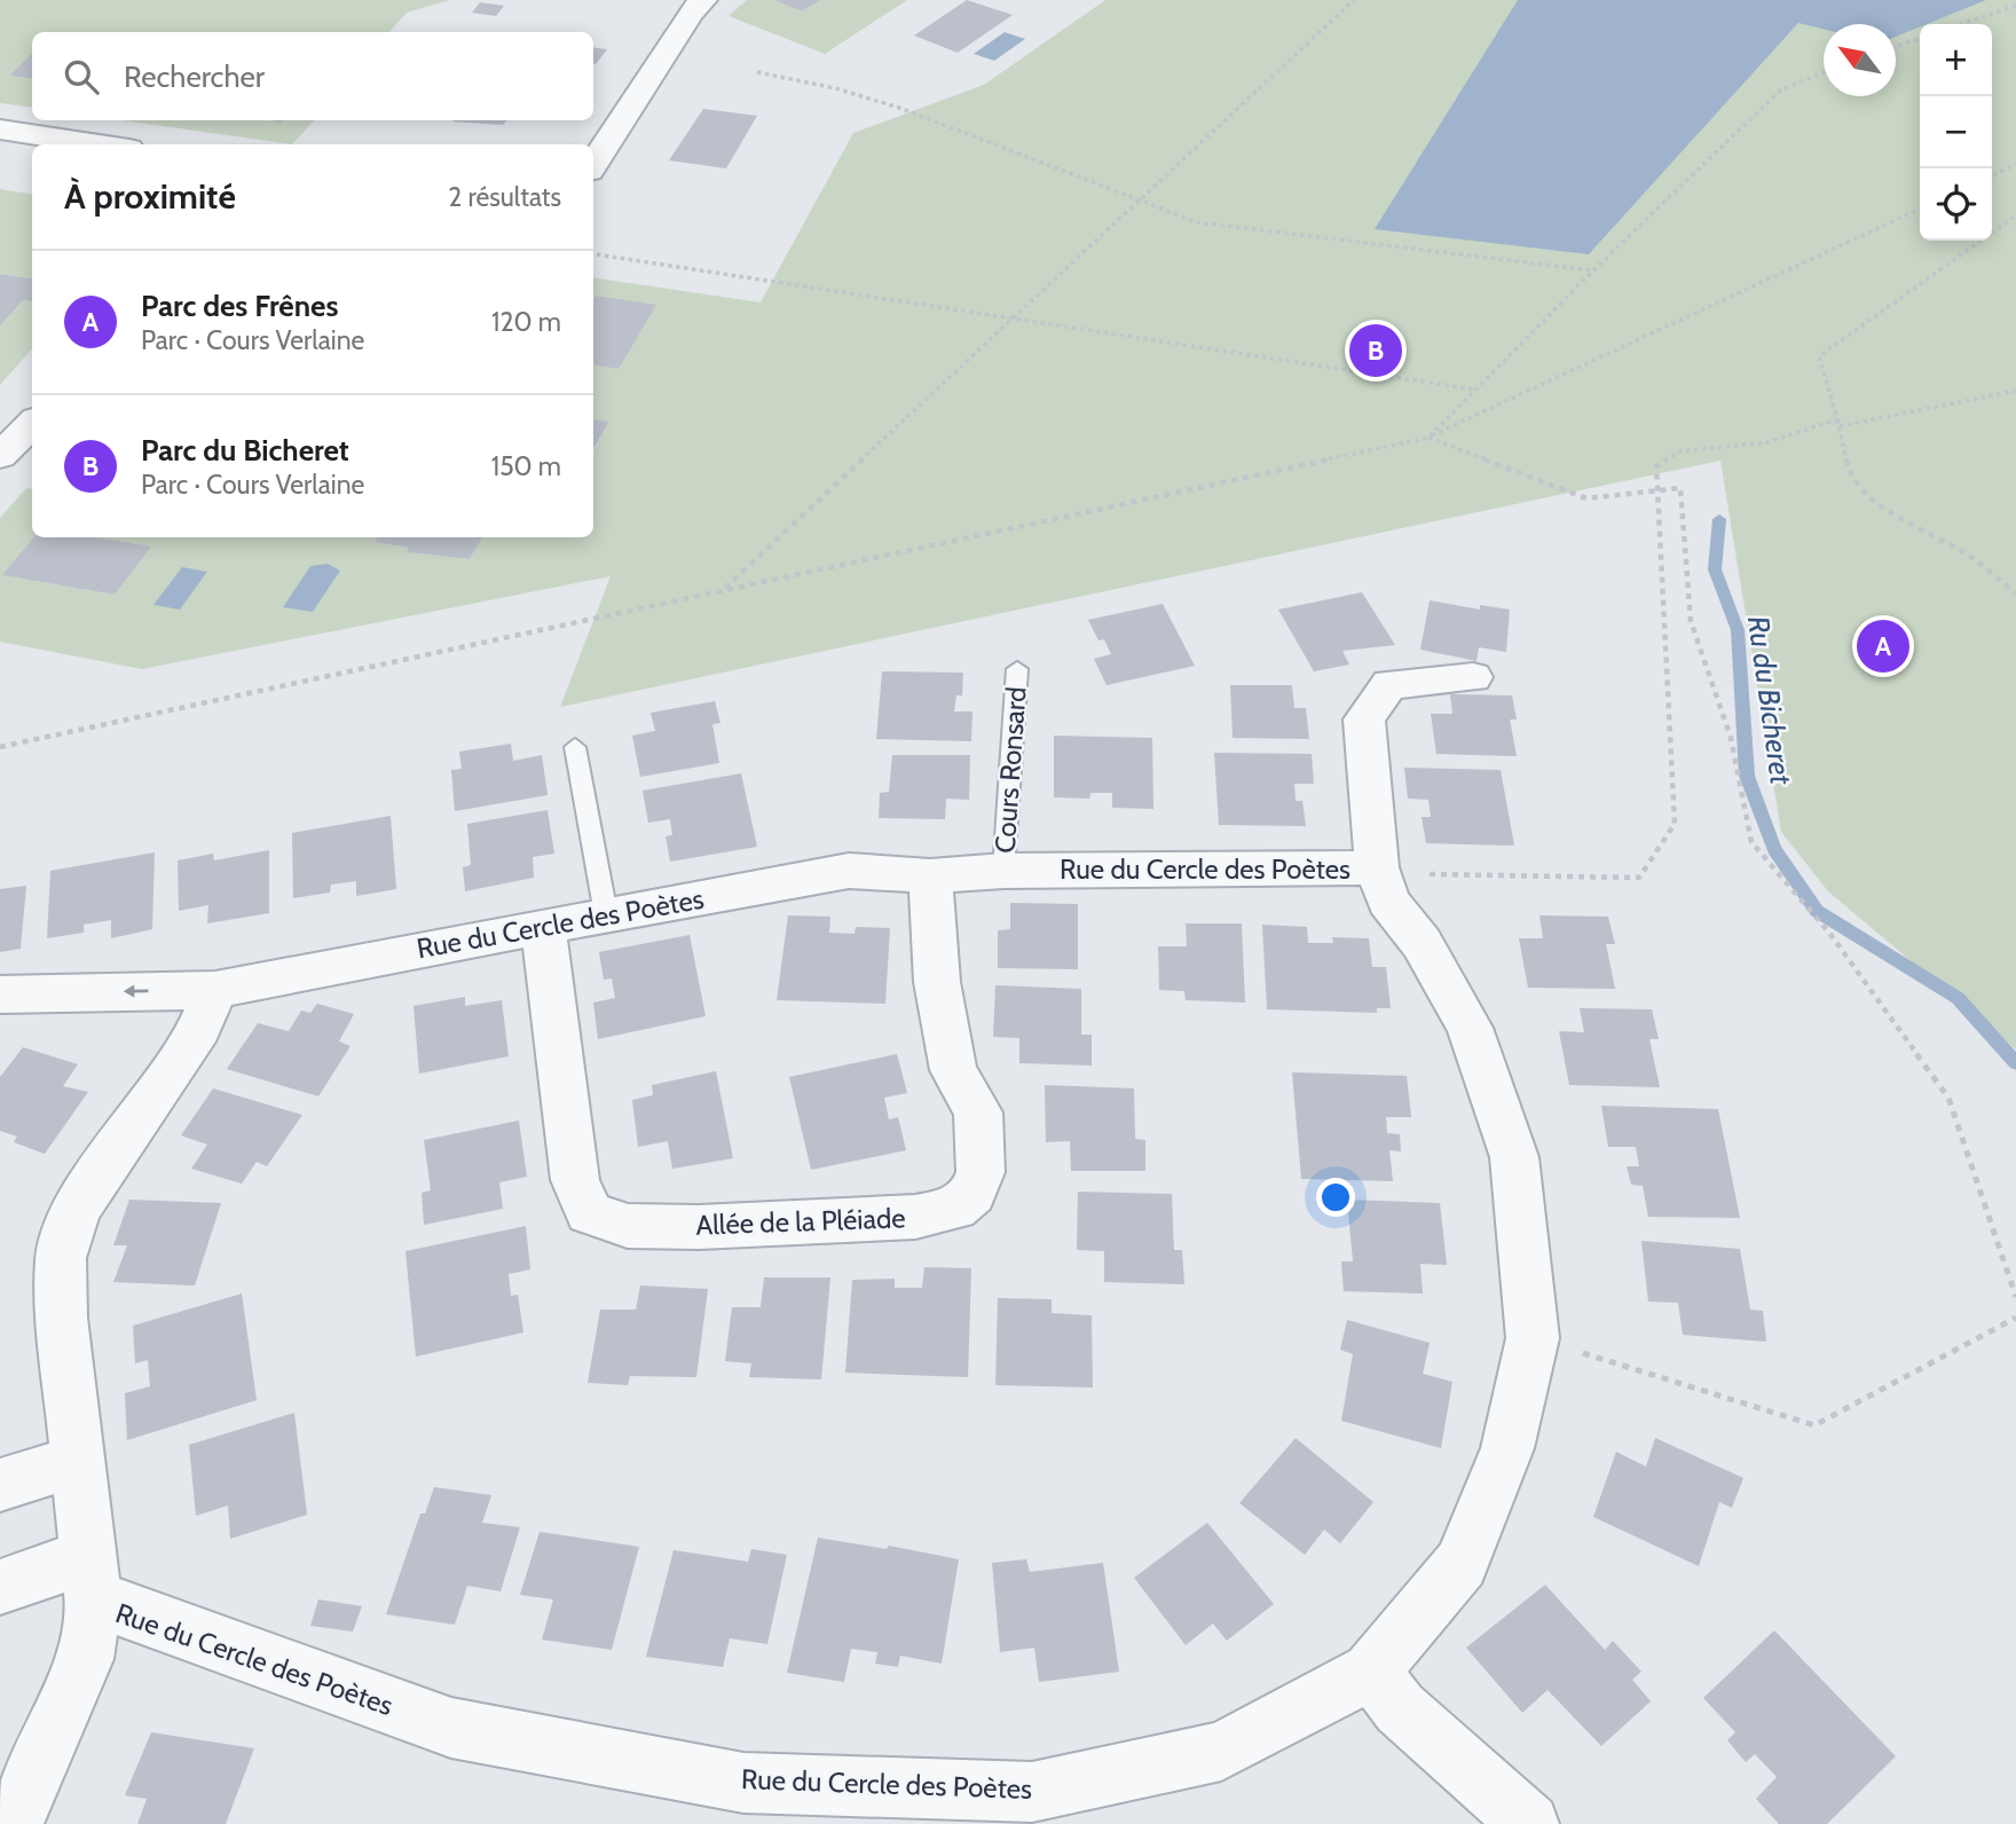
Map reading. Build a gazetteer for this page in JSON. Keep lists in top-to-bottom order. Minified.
{"streets":{"street":["Rue du Cercle des Poètes","Allée de la Pléiade"],"lane":["Cours Ronsard"]},"crossings":[["Cours Ronsard","Rue du Cercle des Poètes"],["Rue du Cercle des Poètes","Allée de la Pléiade"]],"water":["Ru du Bicheret"],"north":"top left","page":{"map_buttons":["+","−"],"search":"Rechercher","heading":["À proximité","2 résultats"],"list":[{"mark":"A","name":"Parc des Frênes","note":"Parc · Cours Verlaine","value":"120 m"},{"mark":"B","name":"Parc du Bicheret","note":"Parc · Cours Verlaine","value":"150 m"}],"pins":["B","A"]}}
